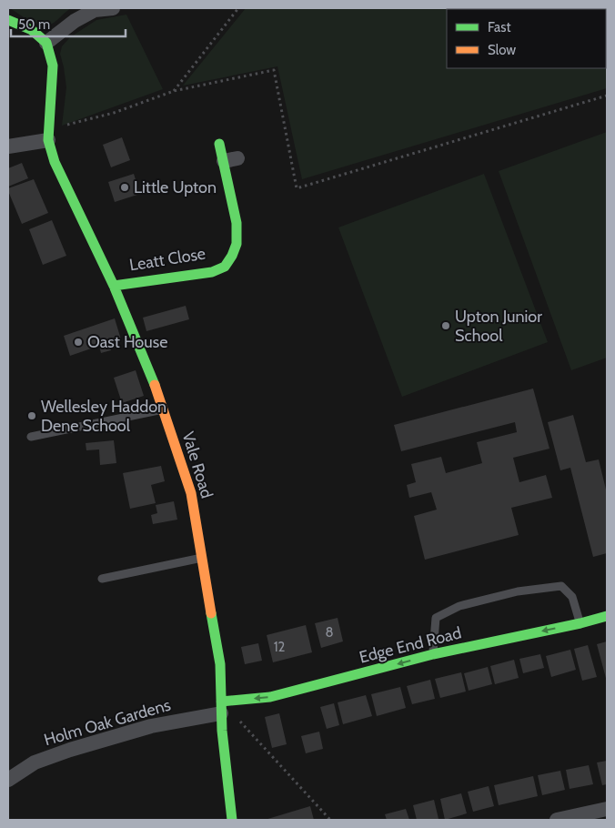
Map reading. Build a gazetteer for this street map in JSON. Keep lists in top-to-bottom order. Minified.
{"streets":{"street":["Leatt Close","Vale Road","Edge End Road","Holm Oak Gardens"]},"crossings":[["Leatt Close","Vale Road"],["Vale Road","Edge End Road"],["Vale Road","Holm Oak Gardens"],["Edge End Road","Holm Oak Gardens"]],"one_way":["Edge End Road"],"places":["Little Upton","Upton Junior School","Oast House","Wellesley Haddon Dene School"],"house_numbers":["8","12"],"legend":["Fast","Slow"],"scale_bar":"50 m"}
